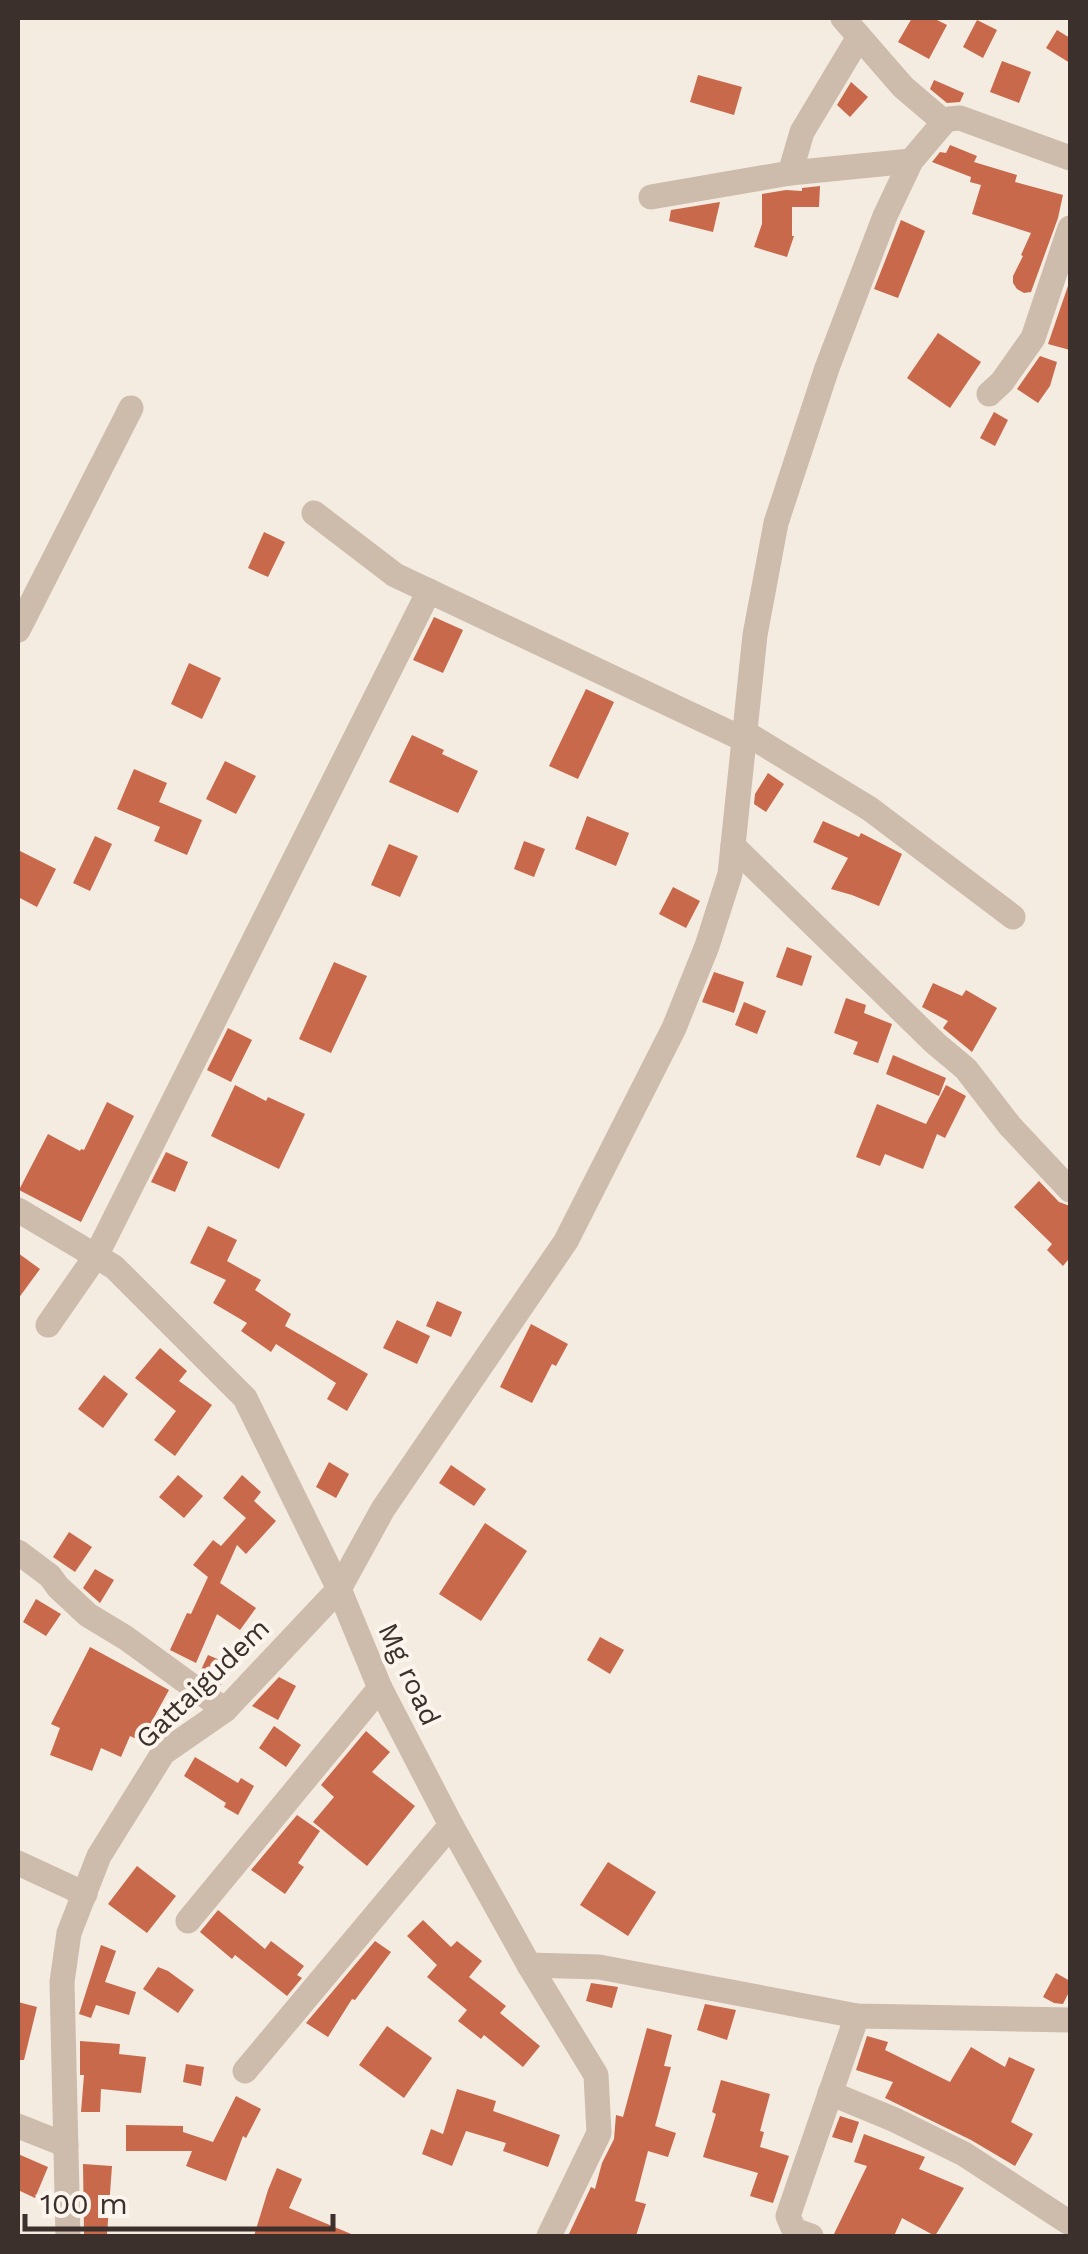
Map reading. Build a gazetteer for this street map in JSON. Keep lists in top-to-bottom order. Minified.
{"streets":{"street":["Mg road","Gattaigudem"]},"crossings":[["Mg road","Gattaigudem"]],"scale_bar":"100 m"}
